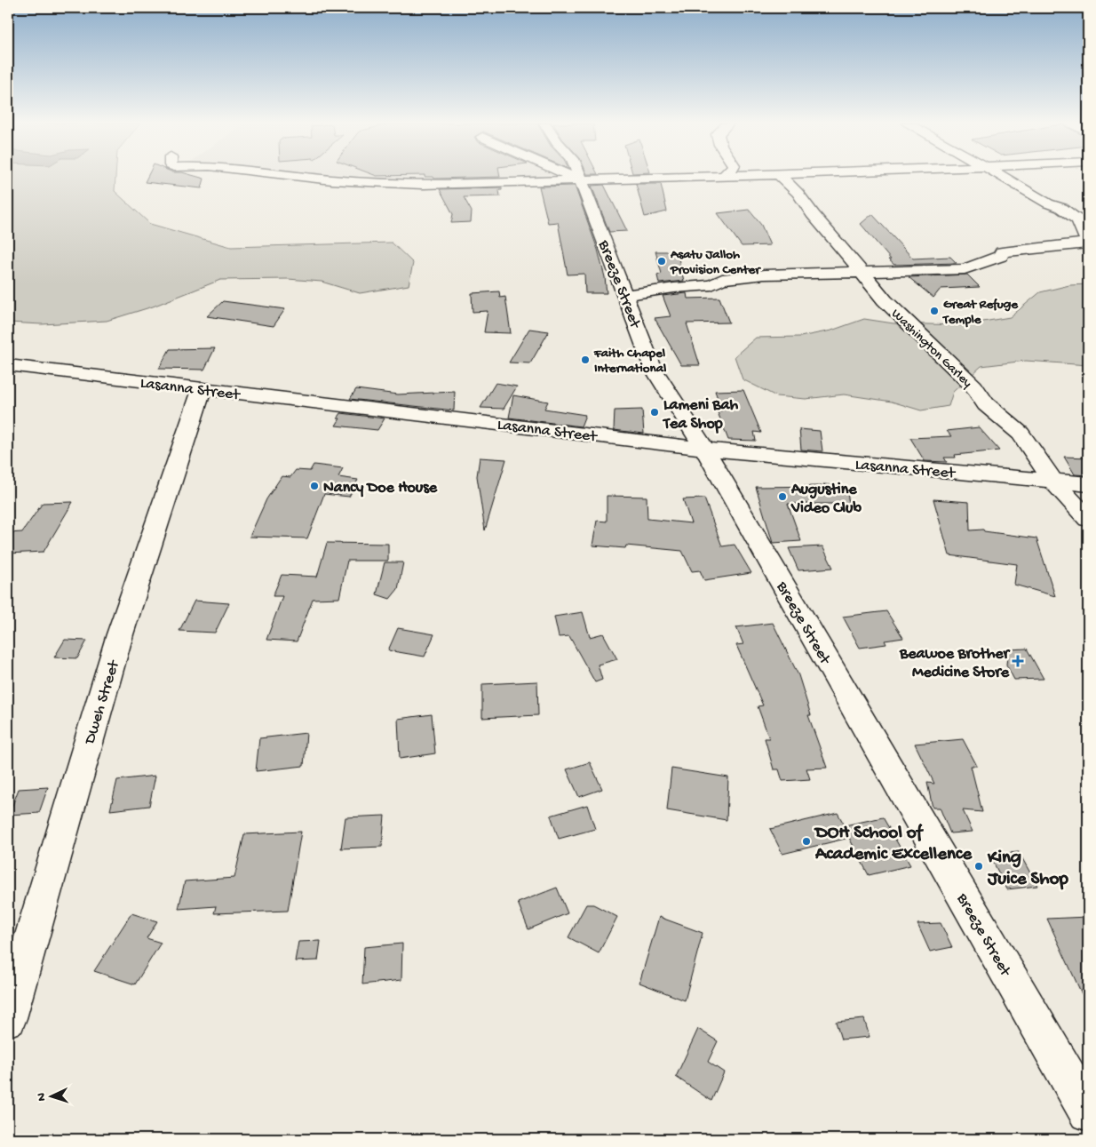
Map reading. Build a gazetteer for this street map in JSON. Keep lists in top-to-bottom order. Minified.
{"streets":{"street":["Breeze Street","Washington Garley","Lasanna Street","Dweh Street"]},"crossings":[["Breeze Street","Lasanna Street"],["Washington Garley","Lasanna Street"],["Lasanna Street","Dweh Street"]],"places":{"other":["Asatu Jalloh Provision Center","Great Refuge Temple","Faith Chapel International","Lameni Bah Tea Shop","Nancy Doe House","Augustine Video Club","DOH School of Academic Excellence","King Juice Shop"],"health":["Beawoe Brother Medicine Store"]},"north":"left"}
